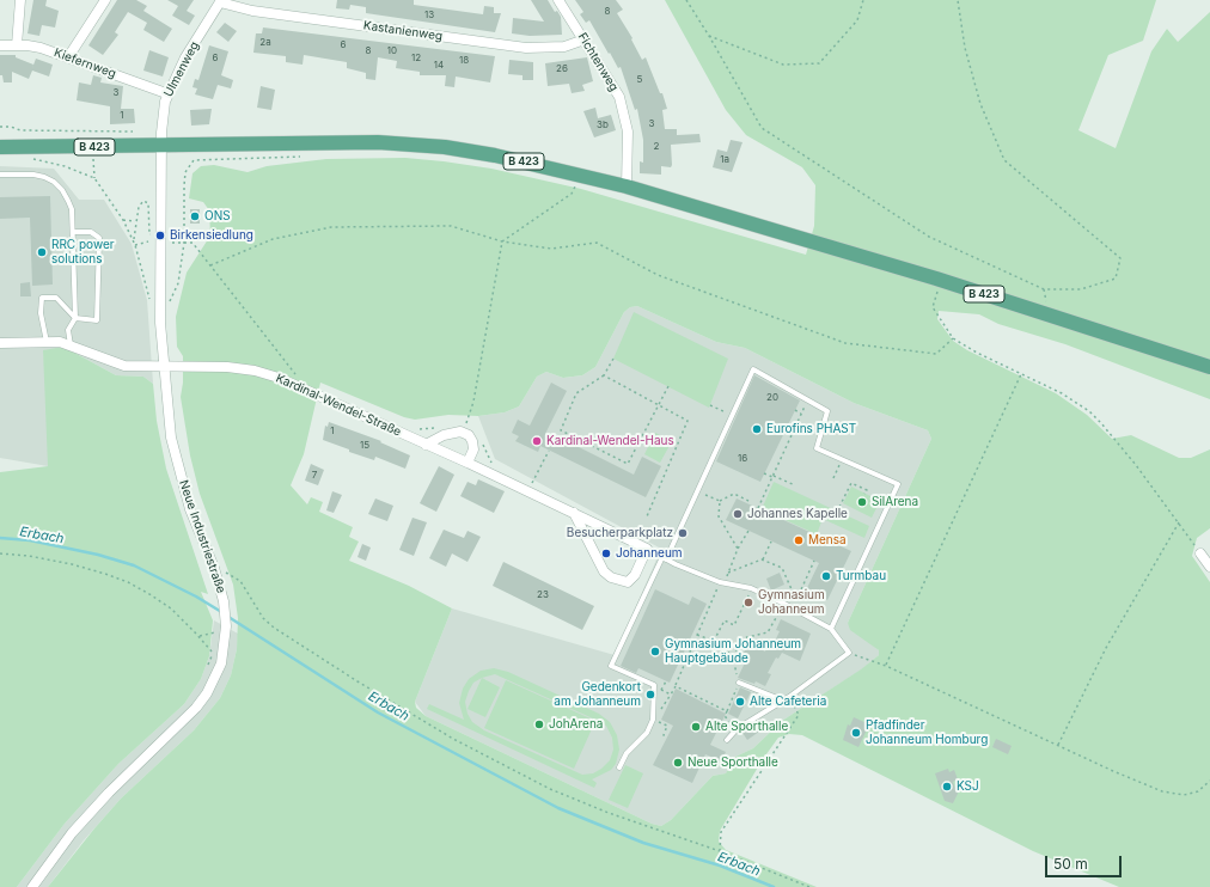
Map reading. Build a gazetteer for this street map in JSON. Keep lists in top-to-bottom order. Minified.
{"streets":{"main road":["B 423"],"street":["Kastanienweg","Fichtenweg","Kiefernweg","Ulmenweg","Kardinal-Wendel-Straße","Neue Industriestraße"]},"crossings":[["Kastanienweg","Fichtenweg"],["Kastanienweg","Ulmenweg"],["Fichtenweg","B 423"],["Kiefernweg","Ulmenweg"],["Ulmenweg","B 423"],["Ulmenweg","Neue Industriestraße"],["B 423","Neue Industriestraße"],["Kardinal-Wendel-Straße","Neue Industriestraße"]],"water":["Erbach"],"places":["ONS","Birkensiedlung","RRC power solutions","Eurofins PHAST","Kardinal-Wendel-Haus","SilArena","Johannes Kapelle","Besucherparkplatz","Mensa","Johanneum","Turmbau","Gymnasium Johanneum","Gymnasium Johanneum Hauptgebäude","Gedenkort am Johanneum","Alte Cafeteria","JohArena","Alte Sporthalle","Pfadfinder Johanneum Homburg","Neue Sporthalle","KSJ"],"house_numbers":["8","13","2a","6","8","10","6","12","18","14","26","5","3","1","3","3b","2","1a","20","1","15","16","7","23"],"scale_bar":"50 m"}
